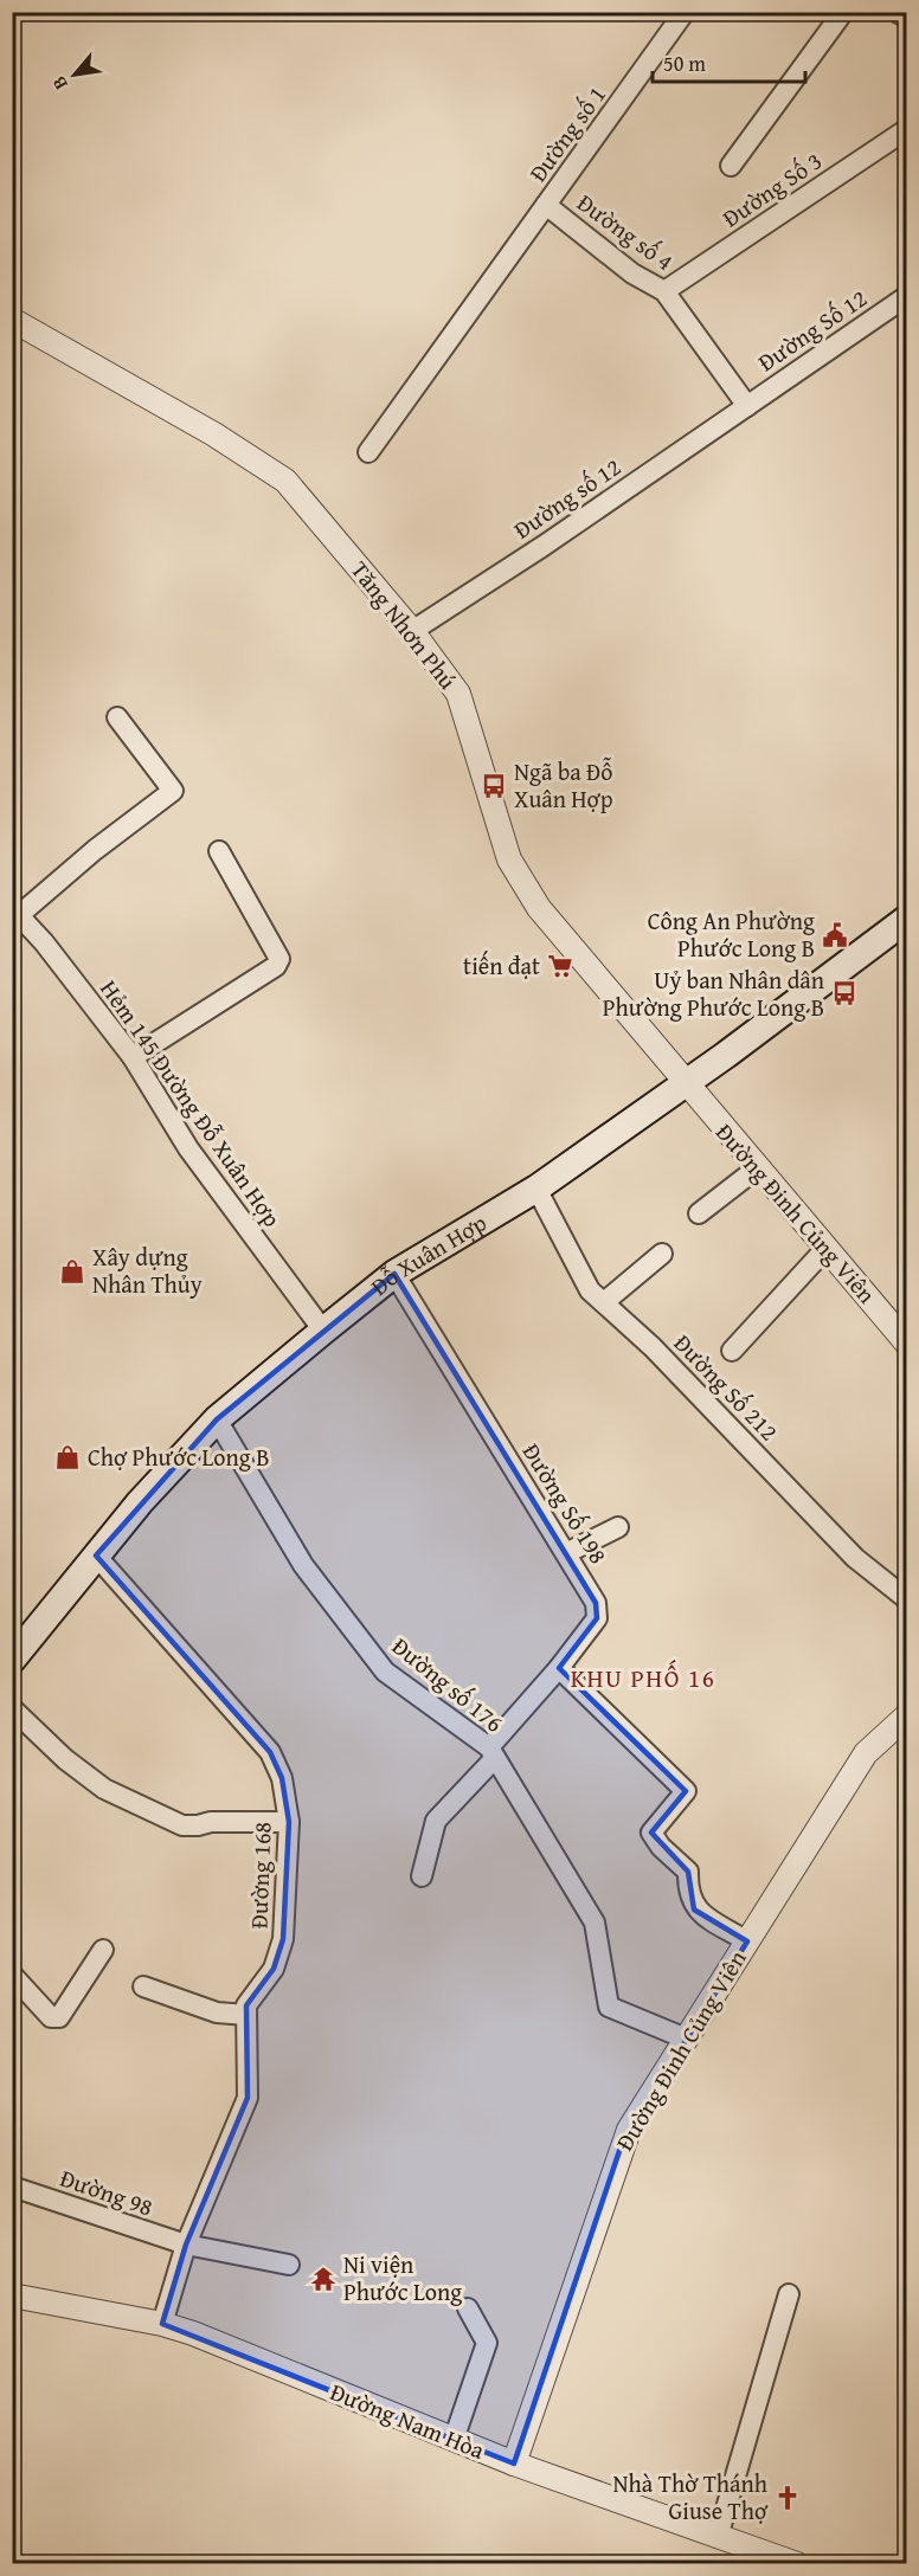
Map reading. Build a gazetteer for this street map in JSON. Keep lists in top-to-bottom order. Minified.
{"streets":{"main road":["Đỗ Xuân Hợp"],"street":["Đường số 1","Đường Số 3","Đường số 4","Đường Số 12","Đường số 12","Tăng Nhơn Phú","Hẻm 145 Đường Đỗ Xuân Hợp","Đường Đinh Củng Viên","Đường Số 212","Đường Số 198","Đường số 176","Đường 168","Đường 98","Đường Nam Hòa"]},"crossings":[["Đường số 1","Đường số 4"],["Đường Số 3","Đường số 4"],["Đường số 4","Đường Số 12"],["Đường số 4","Đường số 12"],["Đường Số 12","Đường số 12"],["Đường số 12","Tăng Nhơn Phú"],["Tăng Nhơn Phú","Đường Đinh Củng Viên"],["Tăng Nhơn Phú","Đỗ Xuân Hợp"],["Hẻm 145 Đường Đỗ Xuân Hợp","Đỗ Xuân Hợp"],["Đường Đinh Củng Viên","Đỗ Xuân Hợp"],["Đường Đinh Củng Viên","Đường số 176"],["Đường Đinh Củng Viên","Đường Nam Hòa"],["Đỗ Xuân Hợp","Đường Số 212"],["Đỗ Xuân Hợp","Đường Số 198"],["Đỗ Xuân Hợp","Đường số 176"],["Đỗ Xuân Hợp","Đường 168"],["Đường Số 198","Đường số 176"],["Đường 168","Đường 98"],["Đường 168","Đường Nam Hòa"]],"districts":["KHU PHỐ 16"],"places":{"bus stop":["Ngã ba Đỗ Xuân Hợp","Uỷ ban Nhân dân Phường Phước Long B"],"public building":["Công An Phường Phước Long B"],"supermarket":["tiến đạt"],"shop":["Xây dựng Nhân Thủy","Chợ Phước Long B"],"temple":["Ni viện Phước Long"],"church":["Nhà Thờ Thánh Giuse Thợ"]},"scale_bar":"50 m","north":"bottom left"}
